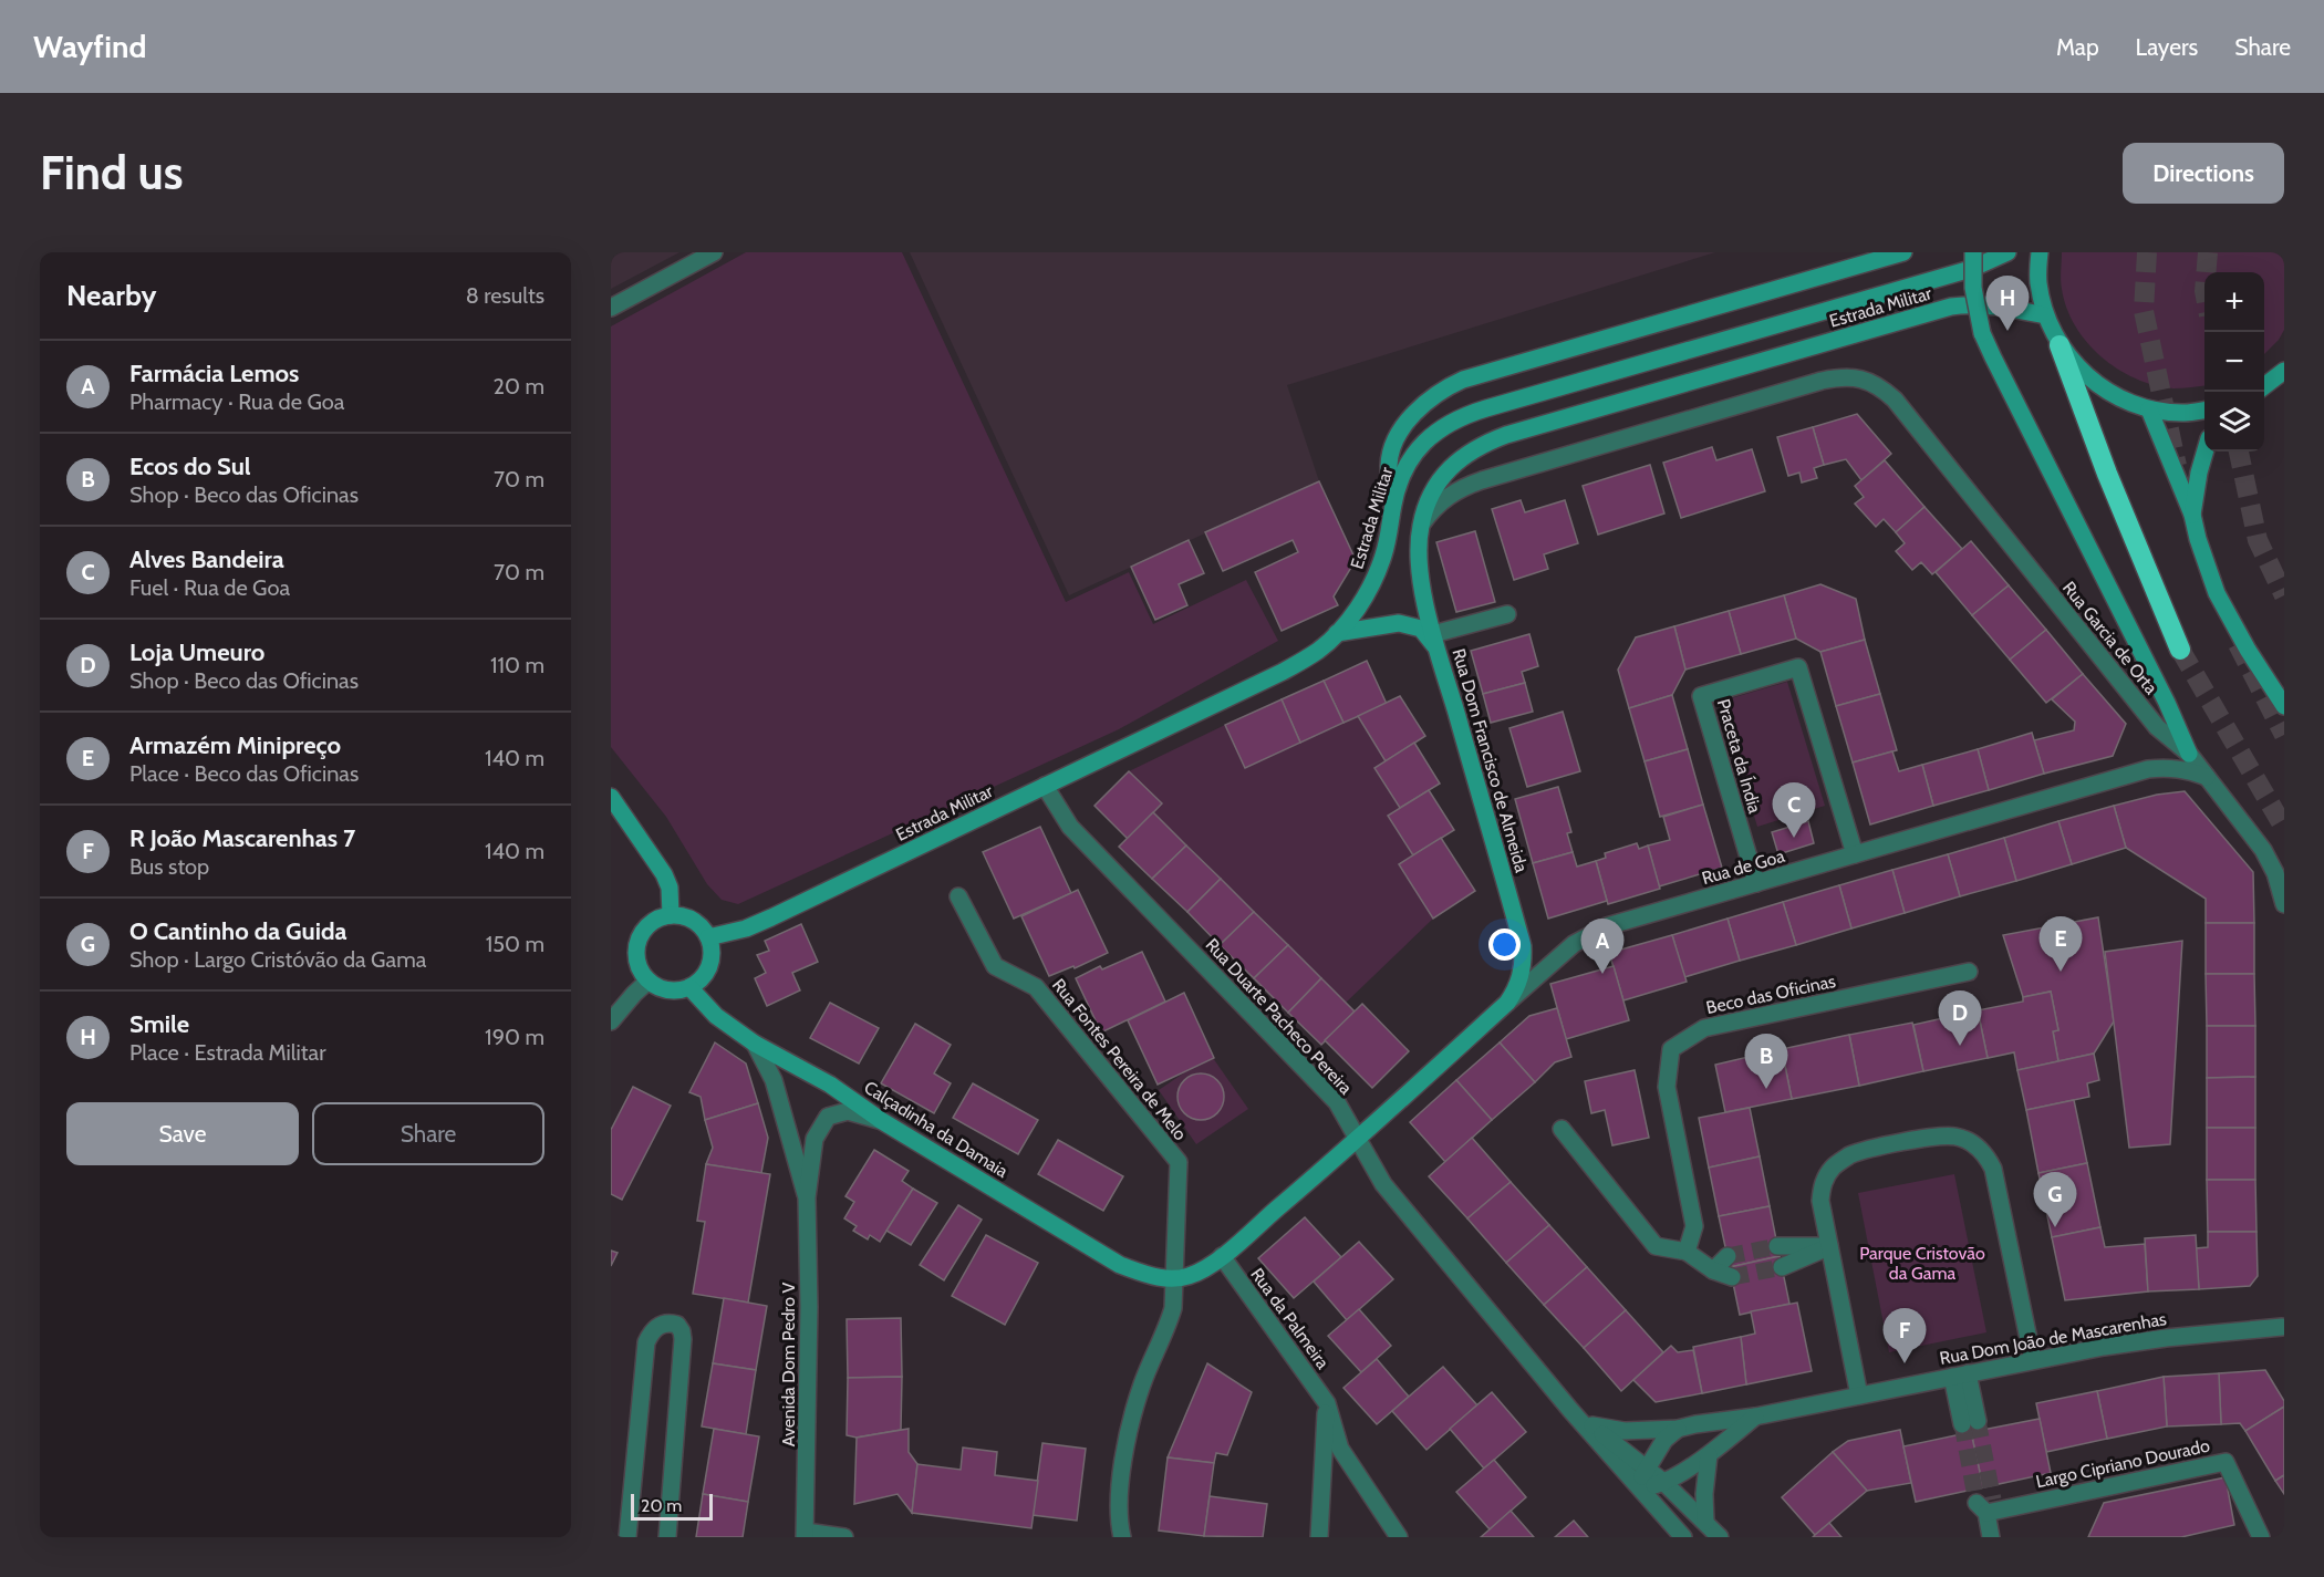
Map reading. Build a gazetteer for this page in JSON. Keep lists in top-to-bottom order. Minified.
{"streets":{"street":["Estrada Militar","Rua Garcia de Orta","Praceta da Índia","Rua Dom Francisco de Almeida","Rua de Goa","Beco das Oficinas","Rua Duarte Pacheco Pereira","Rua Fontes Pereira de Melo","Calçadinha da Damaia","Rua da Palmeira","Rua Dom João de Mascarenhas","Avenida Dom Pedro V","Largo Cipriano Dourado"]},"crossings":[["Estrada Militar","Rua Garcia de Orta"],["Estrada Militar","Rua Dom Francisco de Almeida"],["Estrada Militar","Rua Duarte Pacheco Pereira"],["Estrada Militar","Calçadinha da Damaia"],["Rua Garcia de Orta","Rua Dom Francisco de Almeida"],["Rua Garcia de Orta","Rua de Goa"],["Praceta da Índia","Rua de Goa"],["Rua Dom Francisco de Almeida","Rua de Goa"],["Rua de Goa","Rua Duarte Pacheco Pereira"],["Rua Duarte Pacheco Pereira","Rua Dom João de Mascarenhas"],["Rua Fontes Pereira de Melo","Calçadinha da Damaia"],["Calçadinha da Damaia","Avenida Dom Pedro V"]],"parks":["Parque Cristovão da Gama"],"scale_bar":"20 m","page":{"header":"Wayfind","nav":["Map","Layers","Share"],"buttons":["Directions",["Save","Share"]],"title":"Find us","heading":["Nearby","8 results"],"map_buttons":["+","−"],"pins":["H","C","E","A","D","B","G","F"],"list":[{"mark":"A","name":"Farmácia Lemos","note":"Pharmacy · Rua de Goa","value":"20 m"},{"mark":"B","name":"Ecos do Sul","note":"Shop · Beco das Oficinas","value":"70 m"},{"mark":"C","name":"Alves Bandeira","note":"Fuel · Rua de Goa","value":"70 m"},{"mark":"D","name":"Loja Umeuro","note":"Shop · Beco das Oficinas","value":"110 m"},{"mark":"E","name":"Armazém Minipreço","note":"Place · Beco das Oficinas","value":"140 m"},{"mark":"F","name":"R João Mascarenhas 7","note":"Bus stop","value":"140 m"},{"mark":"G","name":"O Cantinho da Guida","note":"Shop · Largo Cristóvão da Gama","value":"150 m"},{"mark":"H","name":"Smile","note":"Place · Estrada Militar","value":"190 m"}],"scale":"20 m"}}
